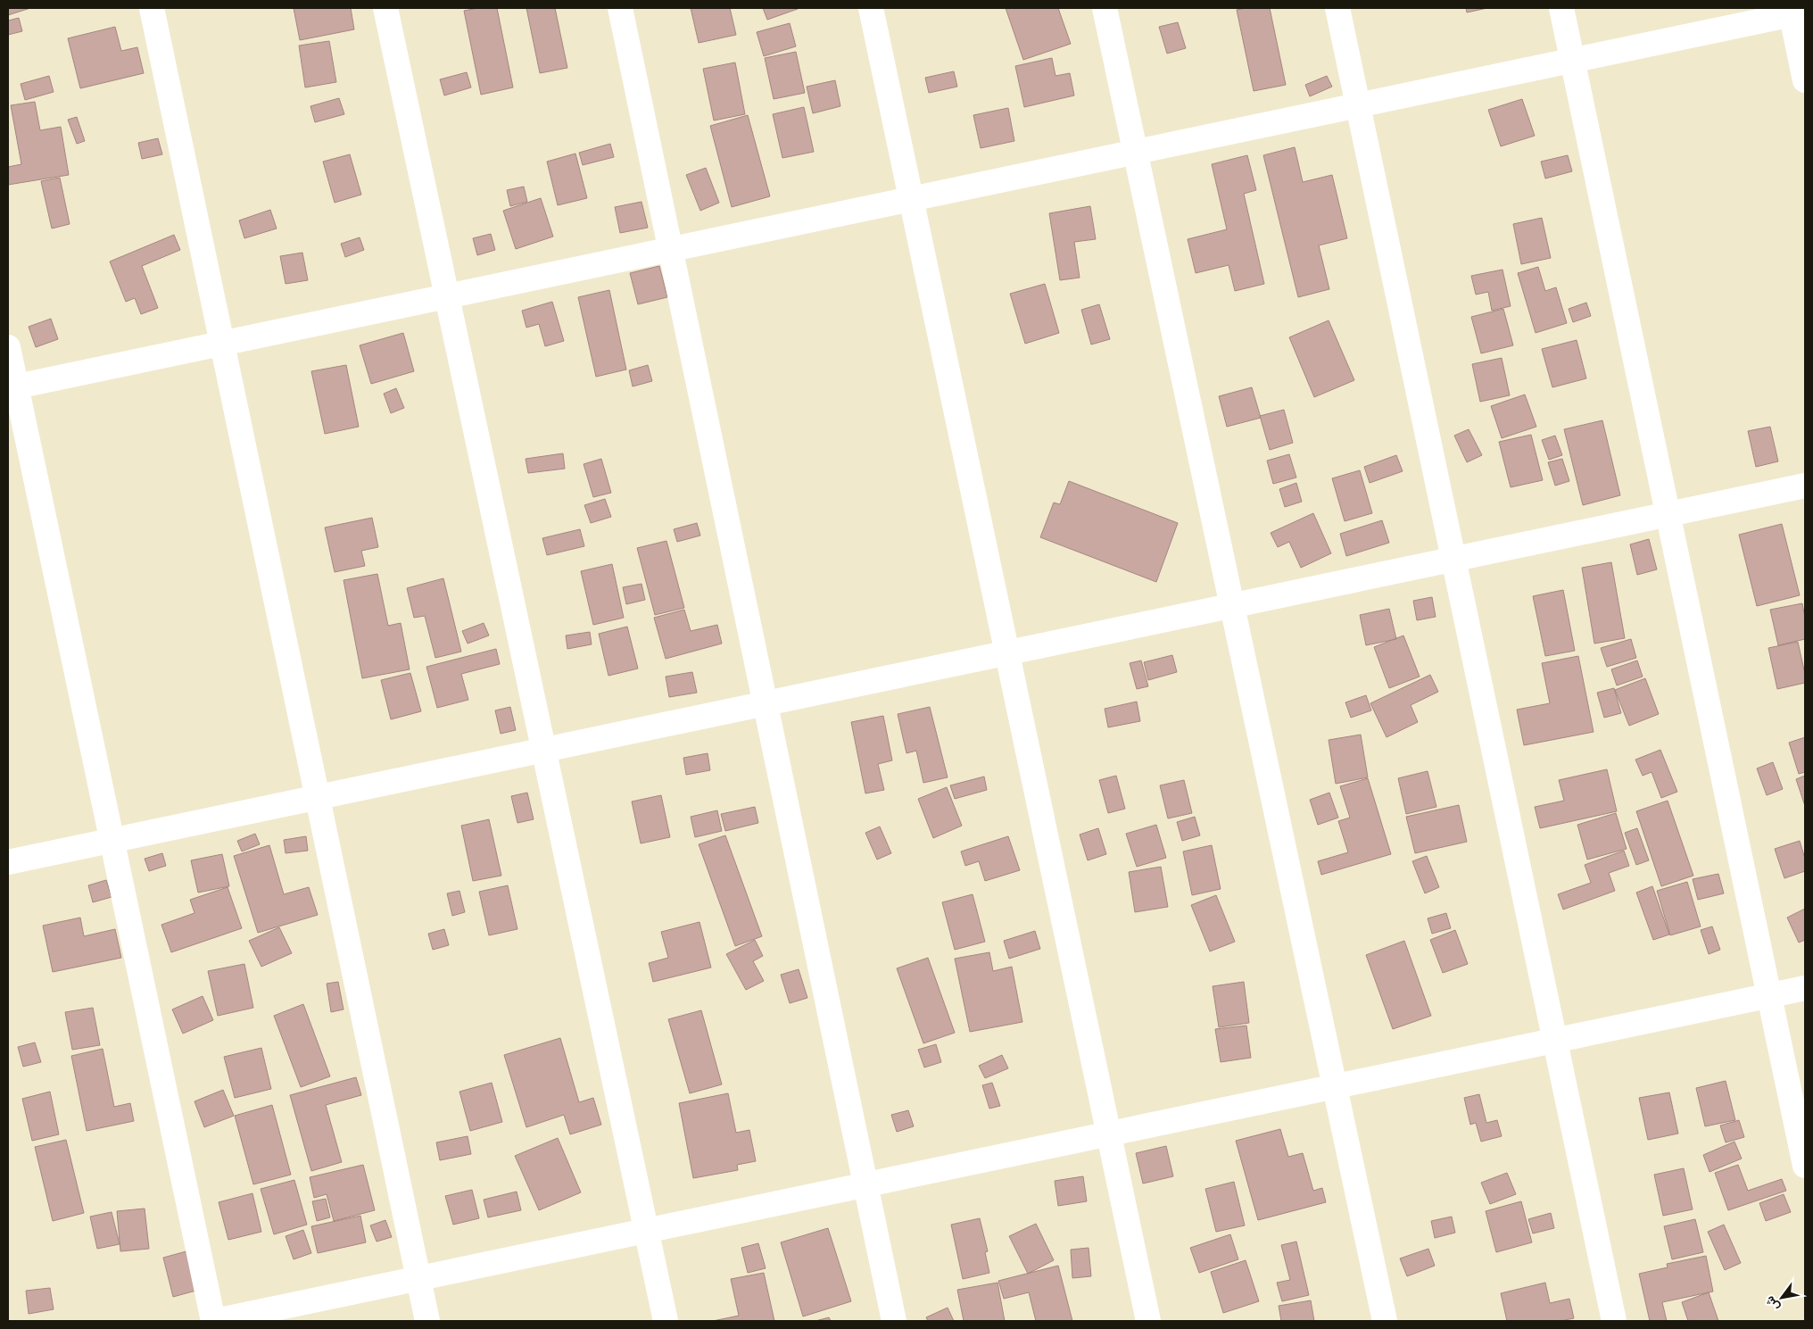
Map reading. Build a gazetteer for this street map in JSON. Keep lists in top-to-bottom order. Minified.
{"north":"bottom left"}
